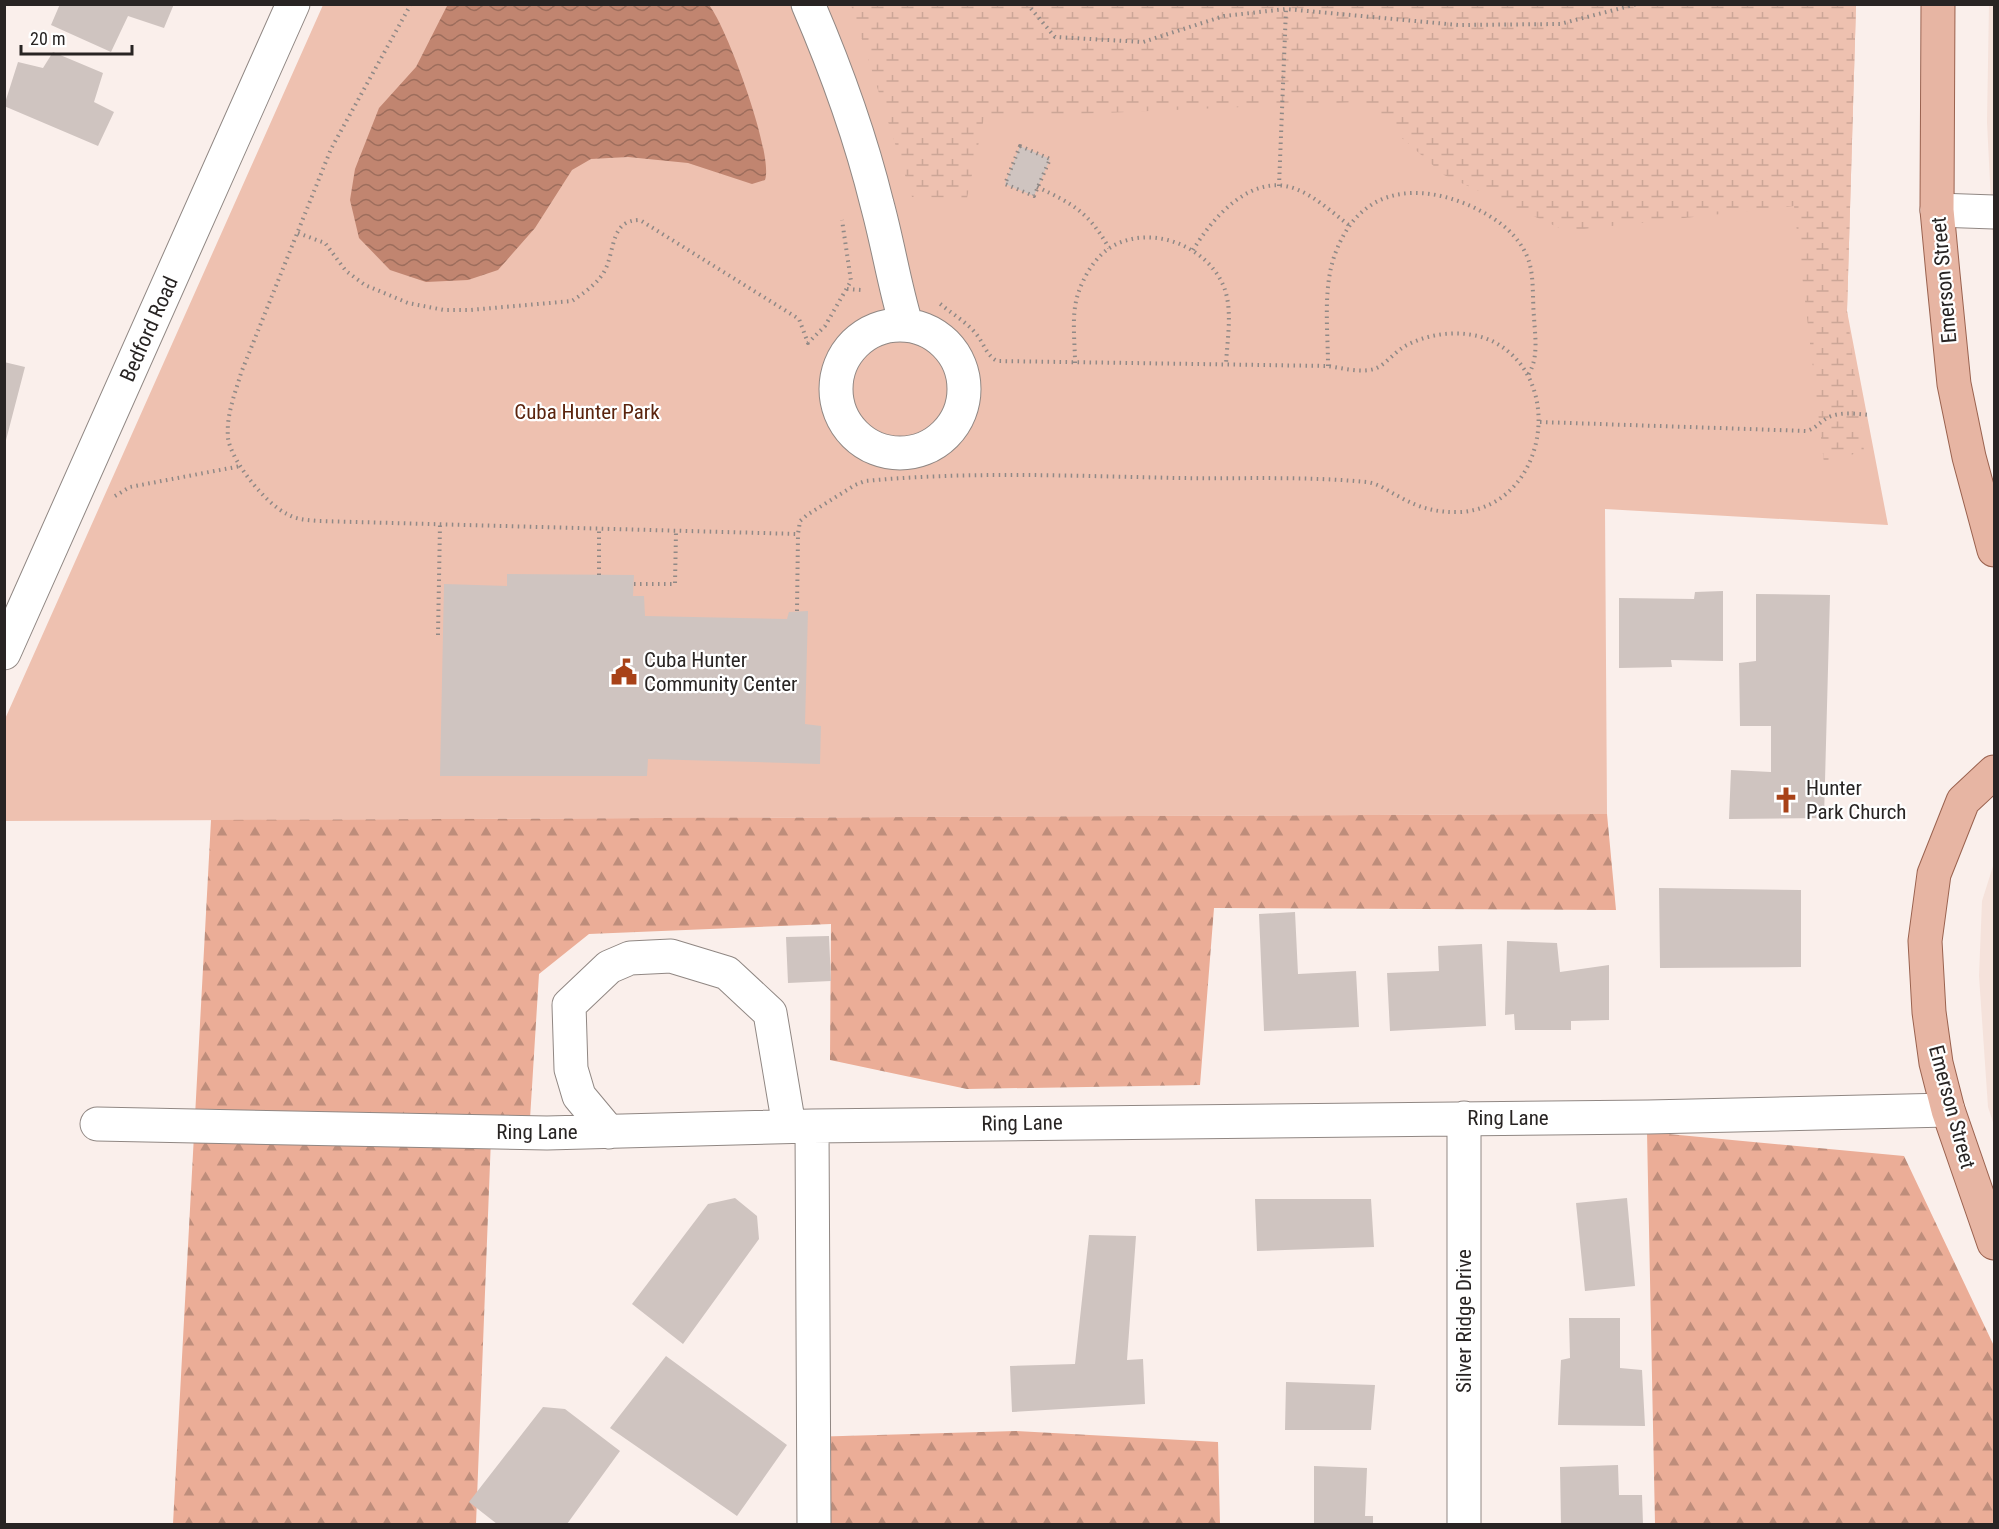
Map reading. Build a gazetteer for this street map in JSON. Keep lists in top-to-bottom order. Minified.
{"streets":{"main road":["Emerson Street"],"street":["Bedford Road","Ring Lane","Silver Ridge Drive"]},"crossings":[["Emerson Street","Ring Lane"],["Ring Lane","Silver Ridge Drive"]],"parks":["Cuba Hunter Park"],"places":{"public building":["Cuba Hunter Community Center"],"church":["Hunter Park Church"]},"scale_bar":"20 m"}
